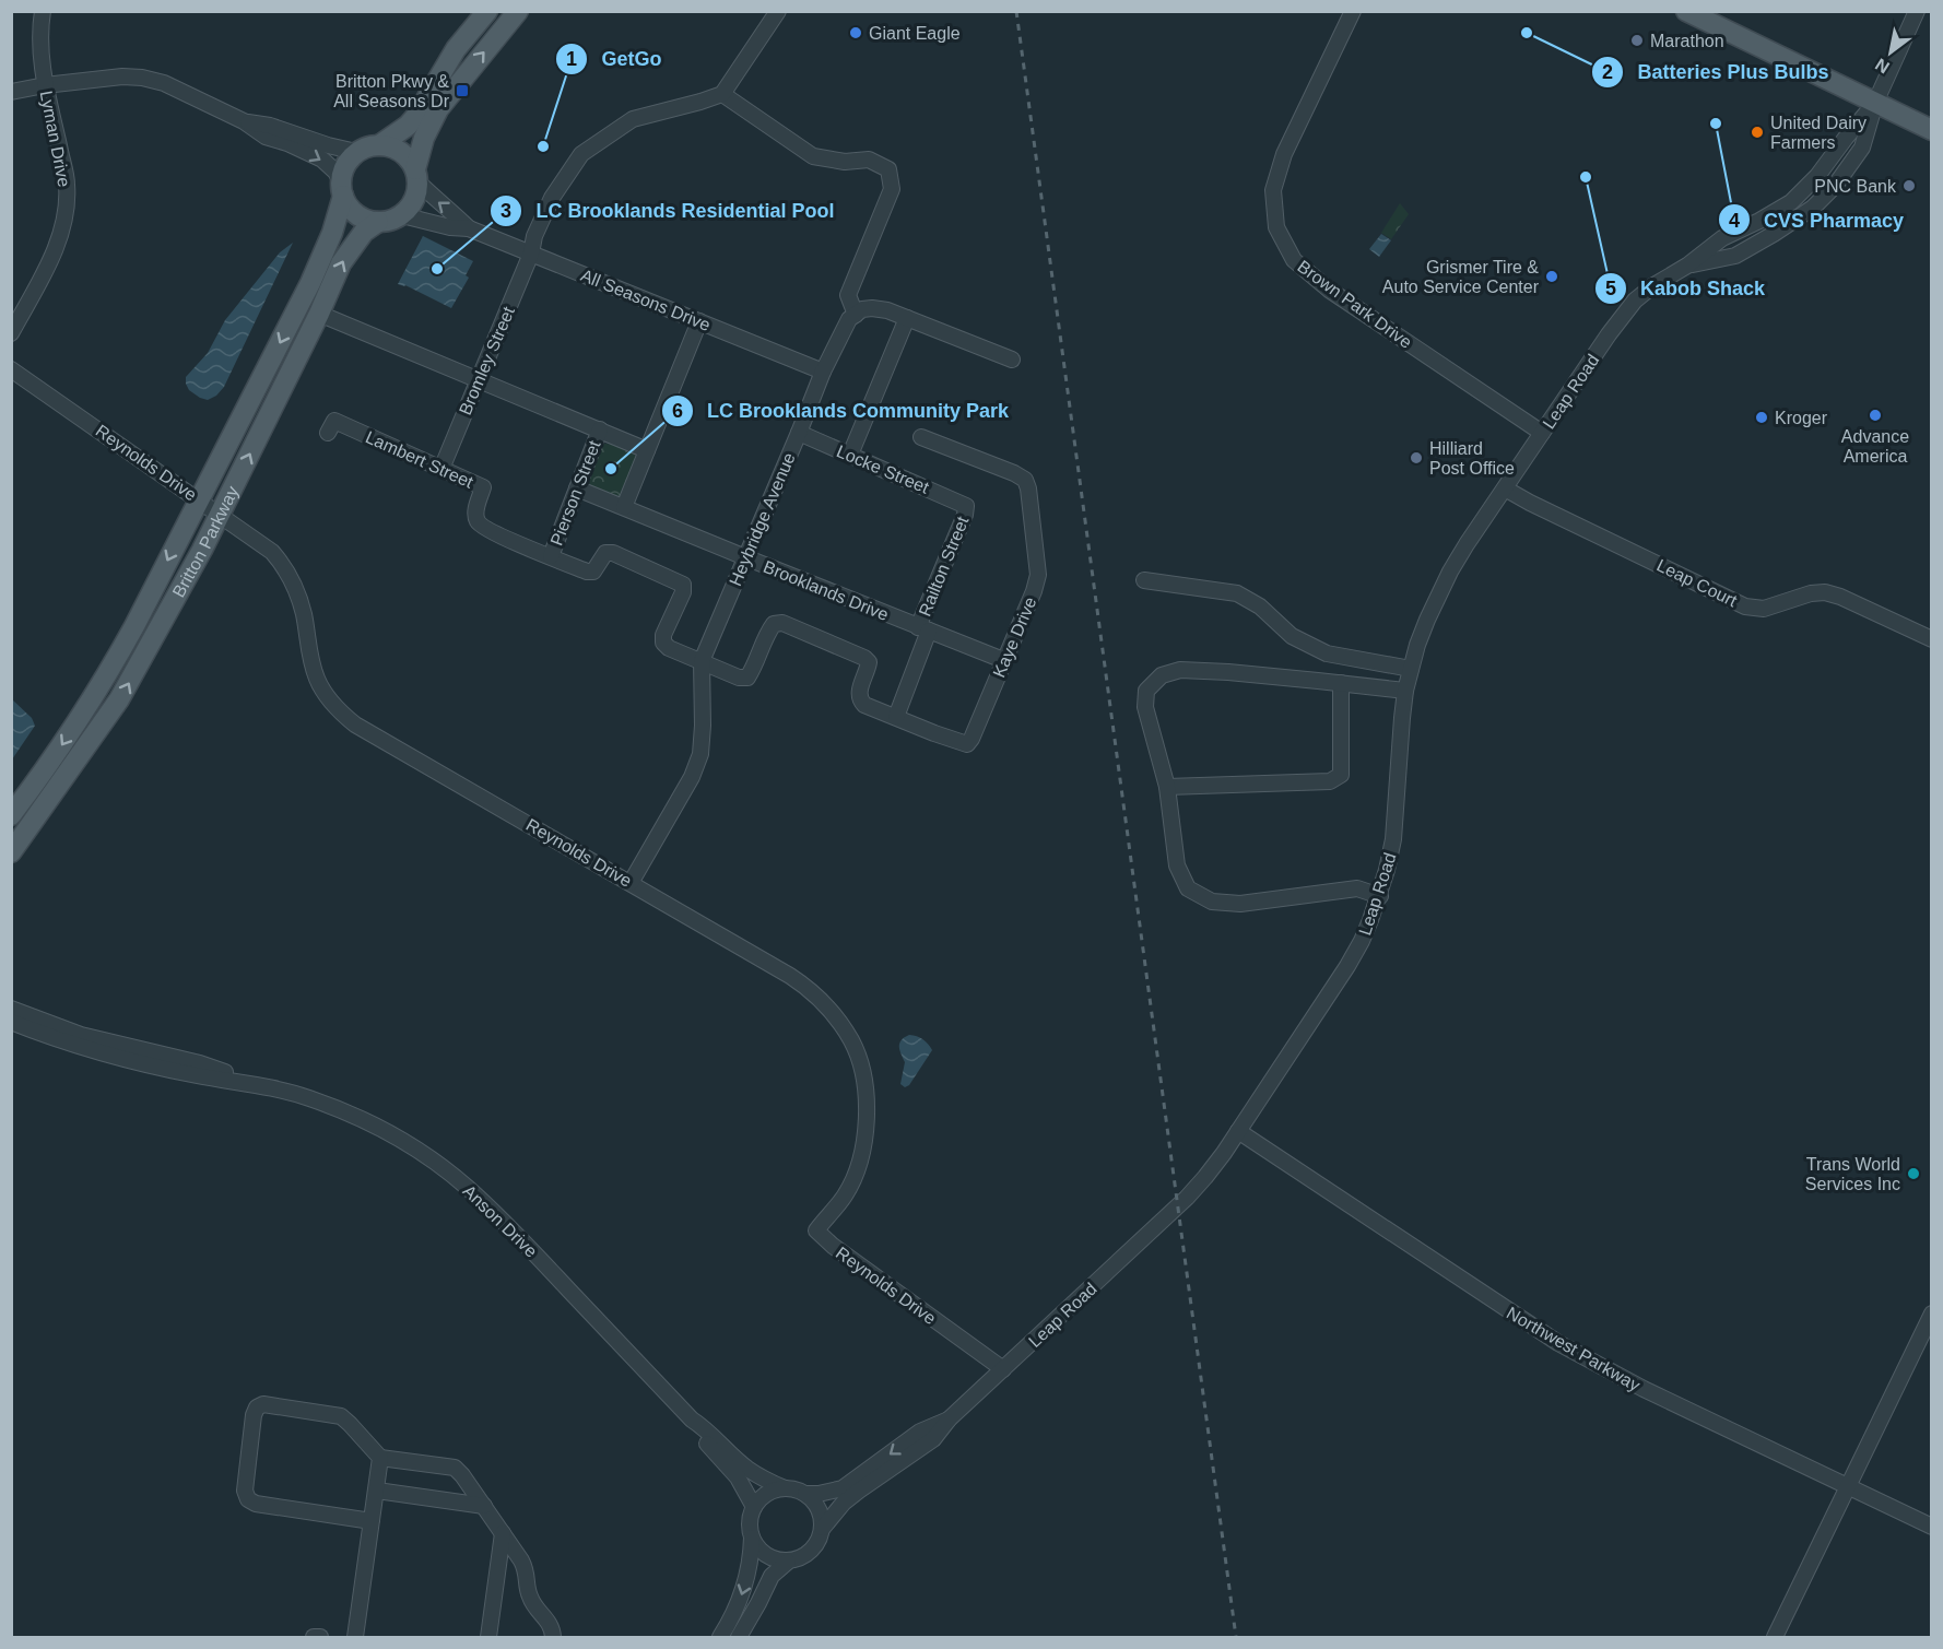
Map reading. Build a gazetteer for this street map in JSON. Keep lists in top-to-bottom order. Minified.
{"streets":{"main road":["Britton Parkway"],"street":["Lyman Drive","All Seasons Drive","Brown Park Drive","Bromley Street","Leap Road","Lambert Street","Reynolds Drive","Locke Street","Pierson Street","Heybridge Avenue","Railton Street","Leap Court","Brooklands Drive","Kaye Drive","Anson Drive","Northwest Parkway"]},"crossings":[["All Seasons Drive","Bromley Street"],["All Seasons Drive","Heybridge Avenue"],["All Seasons Drive","Britton Parkway"],["Brown Park Drive","Leap Road"],["Bromley Street","Lambert Street"],["Leap Road","Reynolds Drive"],["Leap Road","Leap Court"],["Leap Road","Anson Drive"],["Leap Road","Northwest Parkway"],["Lambert Street","Pierson Street"],["Lambert Street","Heybridge Avenue"],["Lambert Street","Railton Street"],["Lambert Street","Kaye Drive"],["Reynolds Drive","Heybridge Avenue"],["Reynolds Drive","Britton Parkway"],["Locke Street","Heybridge Avenue"],["Locke Street","Railton Street"],["Pierson Street","Brooklands Drive"],["Heybridge Avenue","Brooklands Drive"],["Railton Street","Brooklands Drive"],["Brooklands Drive","Kaye Drive"]],"places":{"other":["Giant Eagle","Batteries Plus Bulbs","Marathon","CVS Pharmacy","United Dairy Farmers","GetGo","Kabob Shack","PNC Bank","LC Brooklands Residential Pool","Grismer Tire & Auto Service Center","Advance America","Kroger","Hilliard Post Office","LC Brooklands Community Park","Trans World Services Inc"],"transit":["Britton Pkwy & All Seasons Dr"]},"north":"bottom left"}
